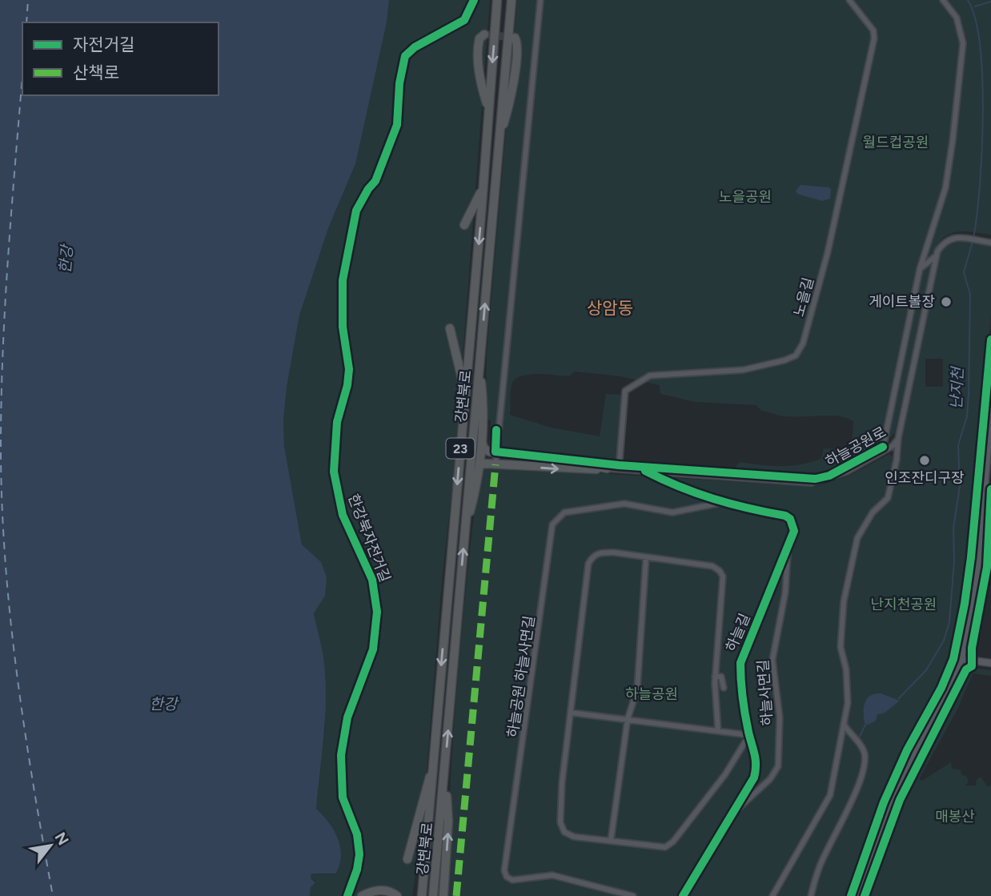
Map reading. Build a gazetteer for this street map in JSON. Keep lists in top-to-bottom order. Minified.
{"streets":{"highway":["강변북로","23"],"street":["노을길","하늘공원로","하늘길","하늘공원 하늘사면길","하늘사면길"],"cycle path":["한강북자전거길"]},"crossings":[["노을길","하늘공원로"],["하늘공원로","하늘길"],["하늘길","하늘공원 하늘사면길"],["하늘길","하늘사면길"]],"districts":["상암동"],"water":["한강","난지천"],"parks":["월드컵공원","노을공원","난지천공원","하늘공원","매봉산"],"places":["게이트볼장","인조잔디구장"],"legend":["자전거길","산책로"],"north":"top right"}
